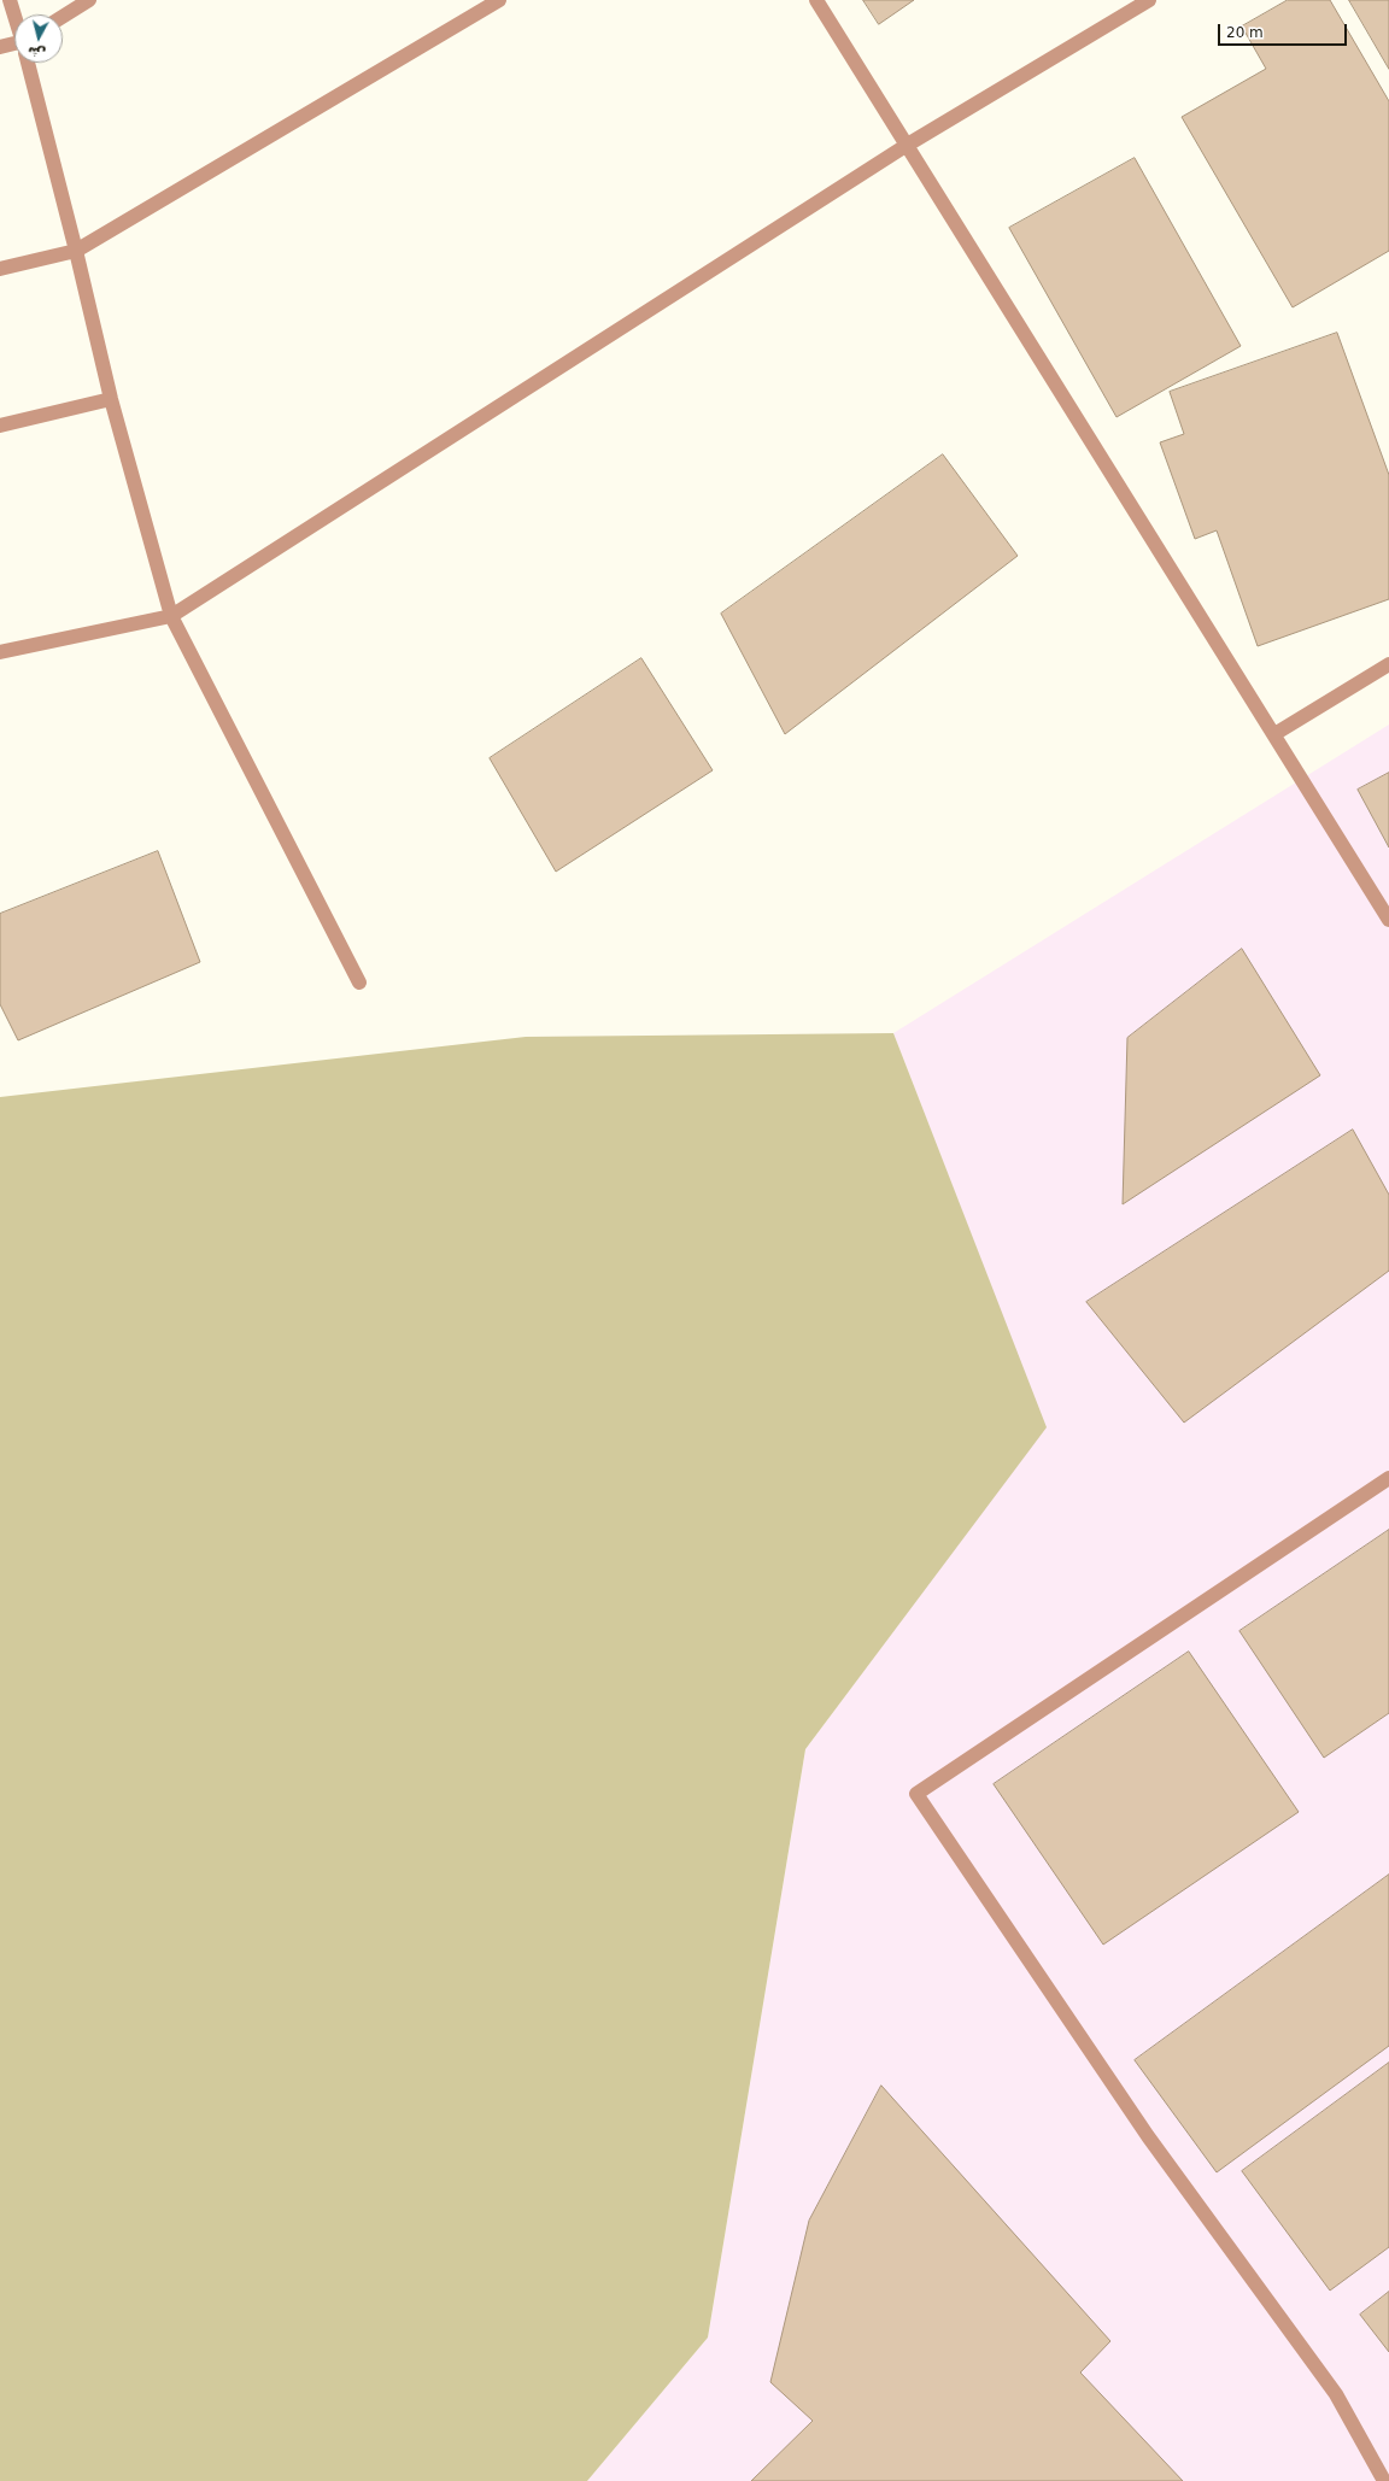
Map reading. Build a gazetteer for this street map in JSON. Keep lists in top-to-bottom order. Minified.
{"scale_bar":"20 m","north":"bottom"}
